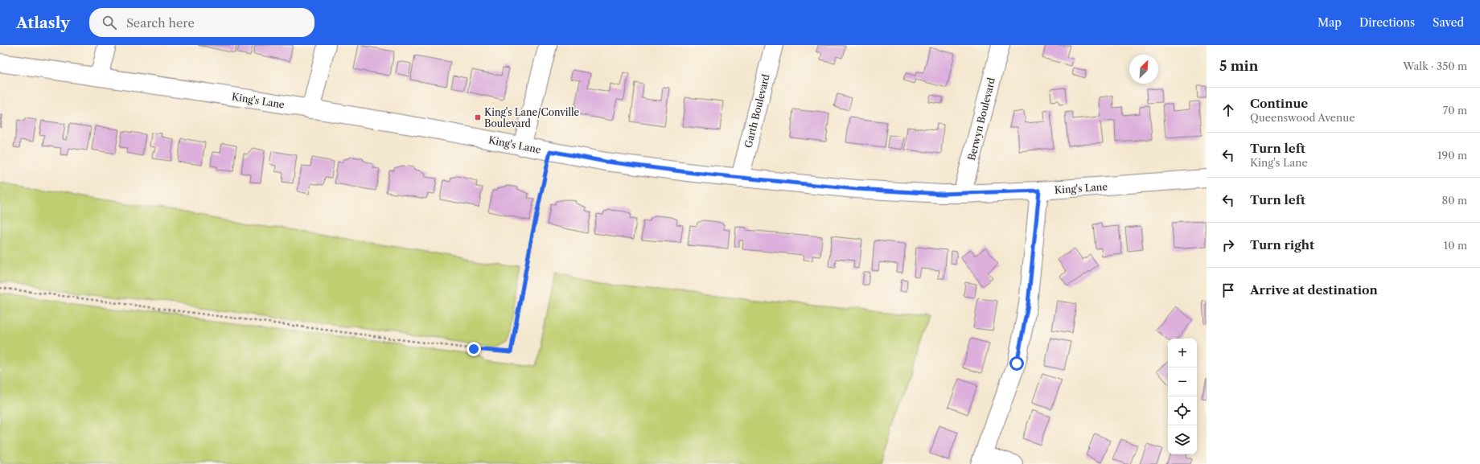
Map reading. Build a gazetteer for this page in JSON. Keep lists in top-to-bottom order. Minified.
{"streets":{"street":["King's Lane","Garth Boulevard","Berwyn Boulevard"]},"crossings":[["King's Lane","Garth Boulevard"],["King's Lane","Berwyn Boulevard"]],"places":{"transit":["King's Lane/Conville Boulevard"]},"north":"top right","page":{"header":"Atlasly","search":"Search here","nav":["Map","Directions","Saved"],"heading":["5 min","Walk · 350 m"],"list":[["Continue","Queenswood Avenue","70 m"],["Turn left","King's Lane","190 m"],["Turn left","80 m"],["Turn right","10 m"],"Arrive at destination"],"map_buttons":["+","−"]}}
